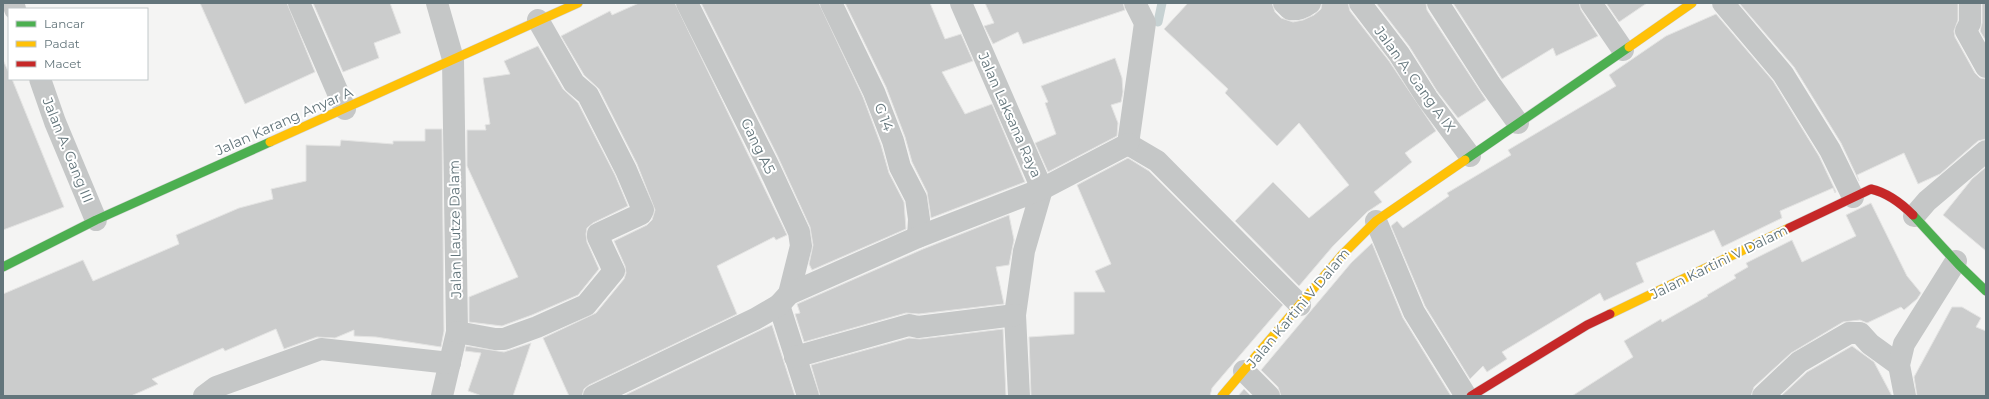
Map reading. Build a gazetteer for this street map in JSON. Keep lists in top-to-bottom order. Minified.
{"streets":{"street":["Jalan A. Gang A IX","Jalan Laksana Raya","G 14","Jalan Karang Anyar A","Gang A5","Jalan A. Gang III","Jalan Lautze Dalam","Jalan Kartini V Dalam"]},"crossings":[["Jalan A. Gang A IX","Jalan Kartini V Dalam"],["Jalan Karang Anyar A","Jalan A. Gang III"],["Jalan Karang Anyar A","Jalan Lautze Dalam"]],"legend":["Lancar","Padat","Macet"]}
